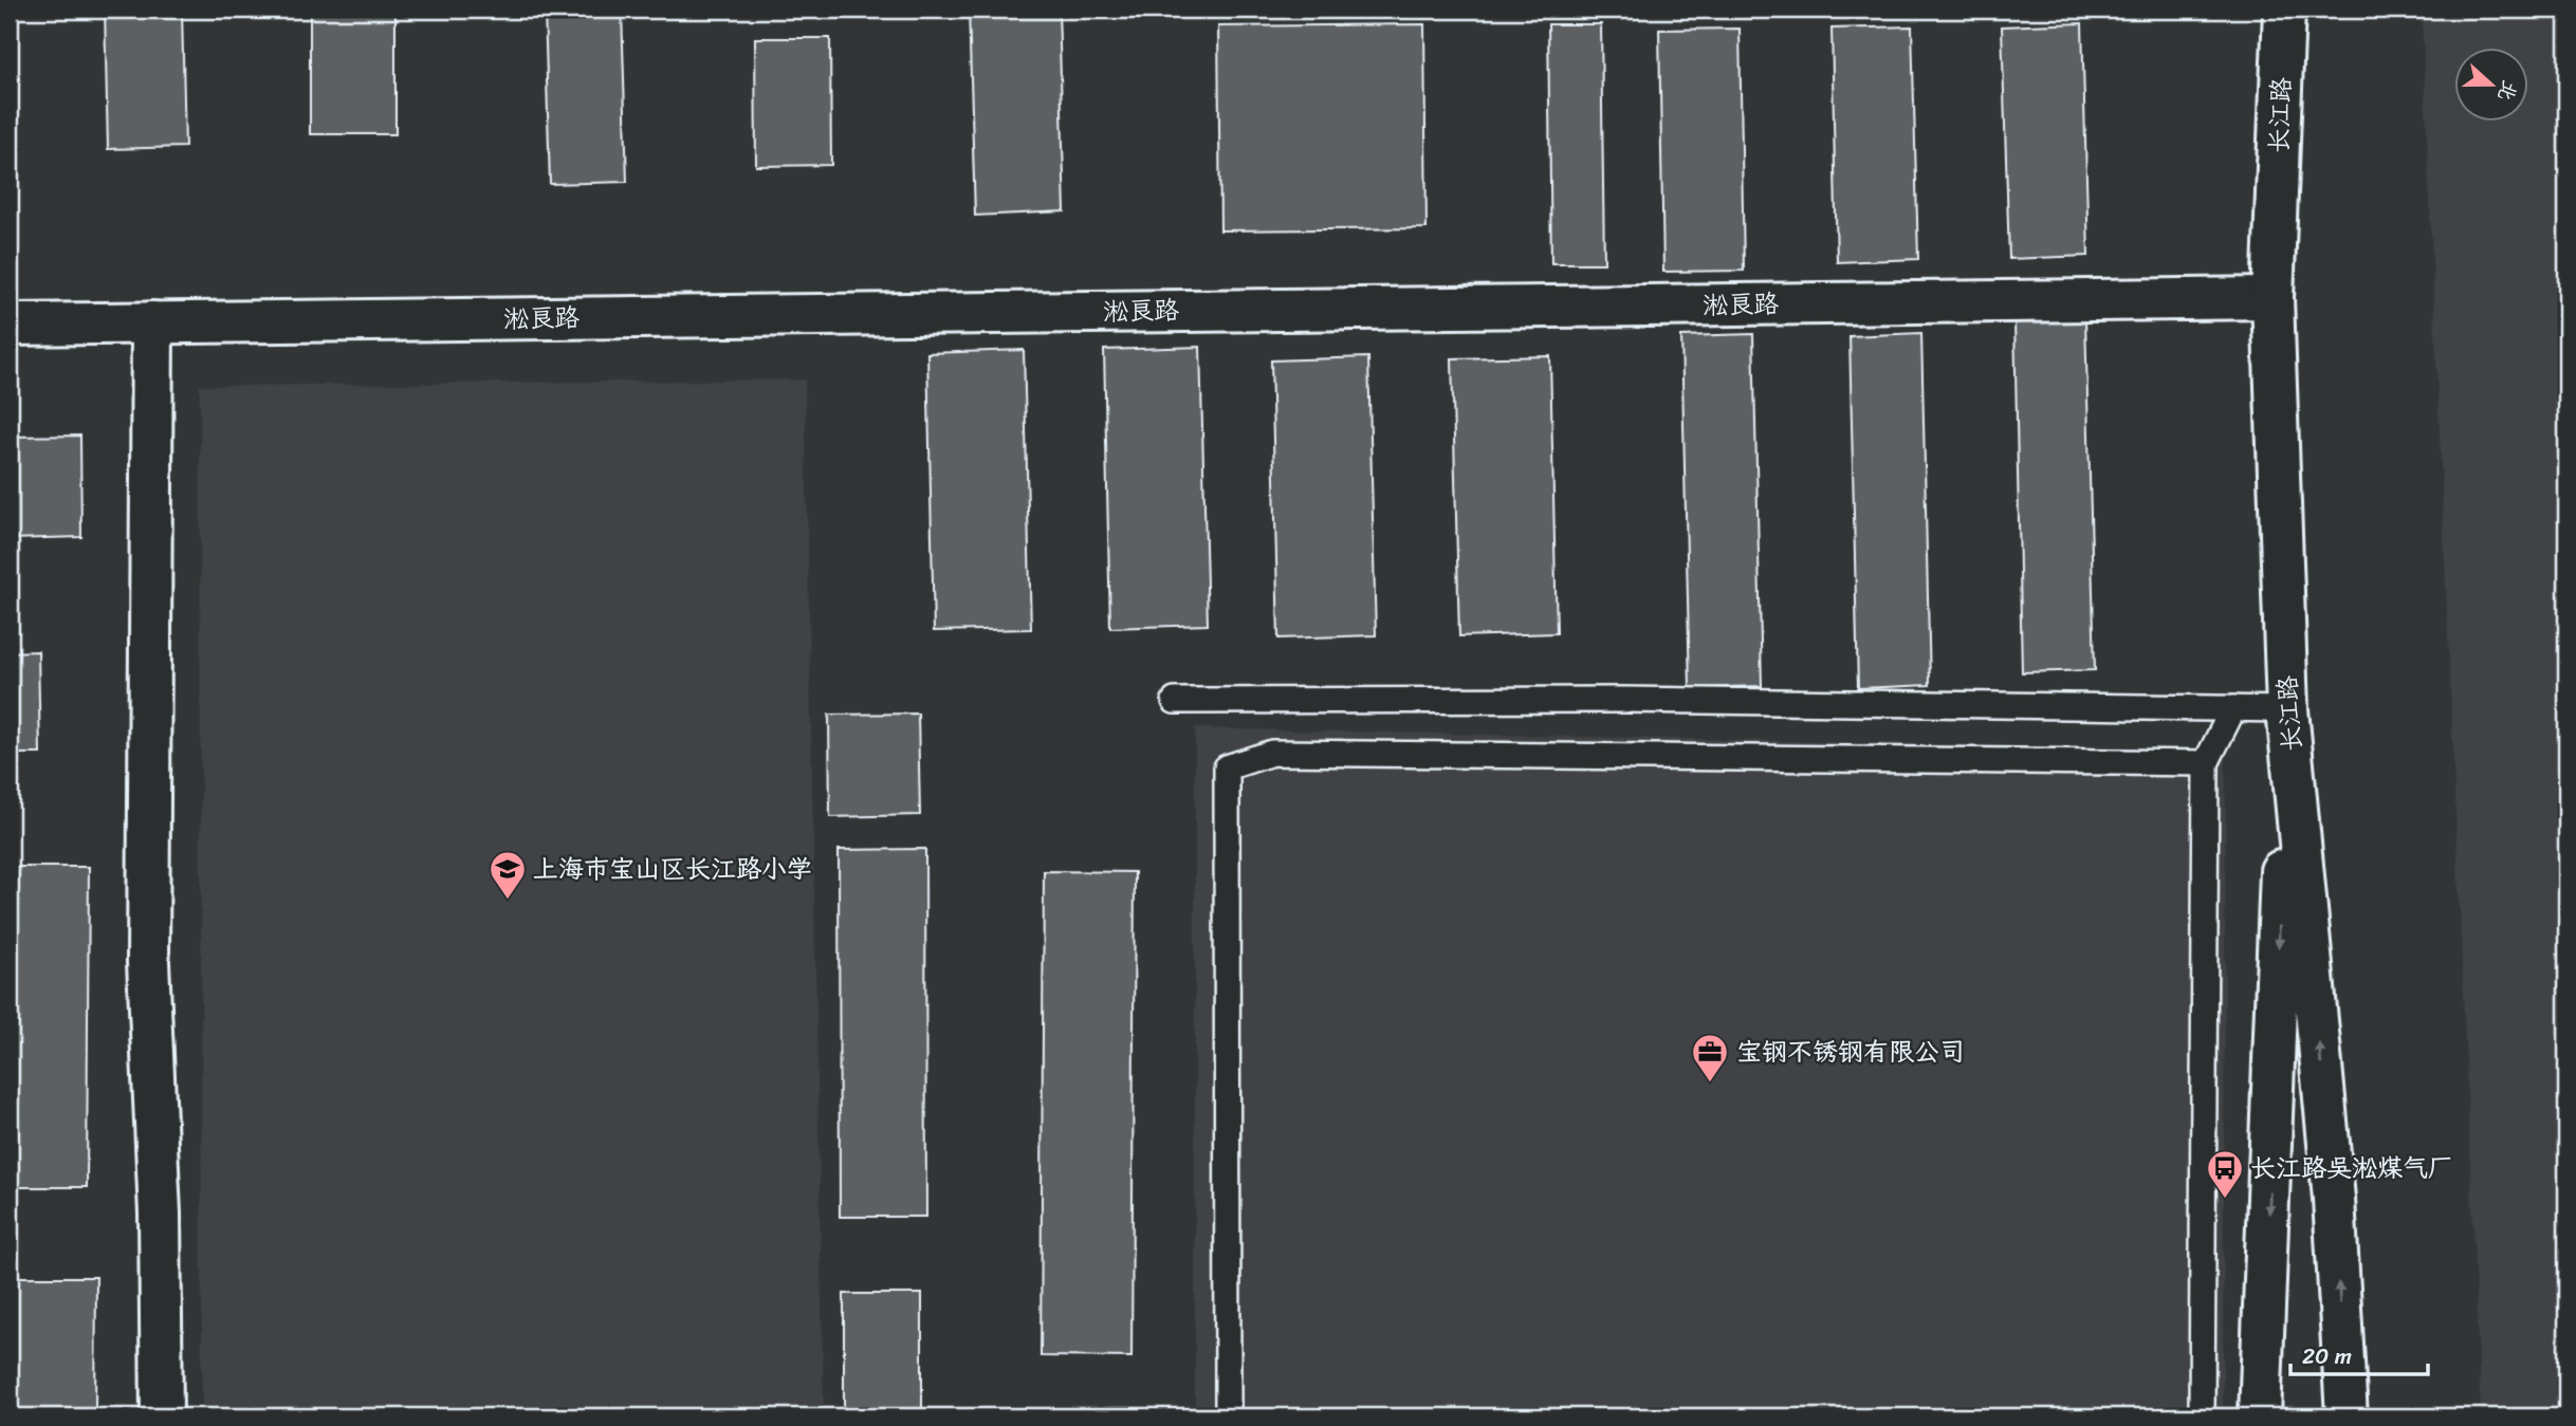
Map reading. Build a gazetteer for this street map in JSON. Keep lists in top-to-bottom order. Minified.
{"streets":{"street":["长江路","淞良路"]},"crossings":[["长江路","淞良路"]],"places":{"school or university":["上海市宝山区长江路小学"],"office":["宝钢不锈钢有限公司"],"bus stop":["长江路吴淞煤气厂"]},"scale_bar":"20 m","north":"right"}
